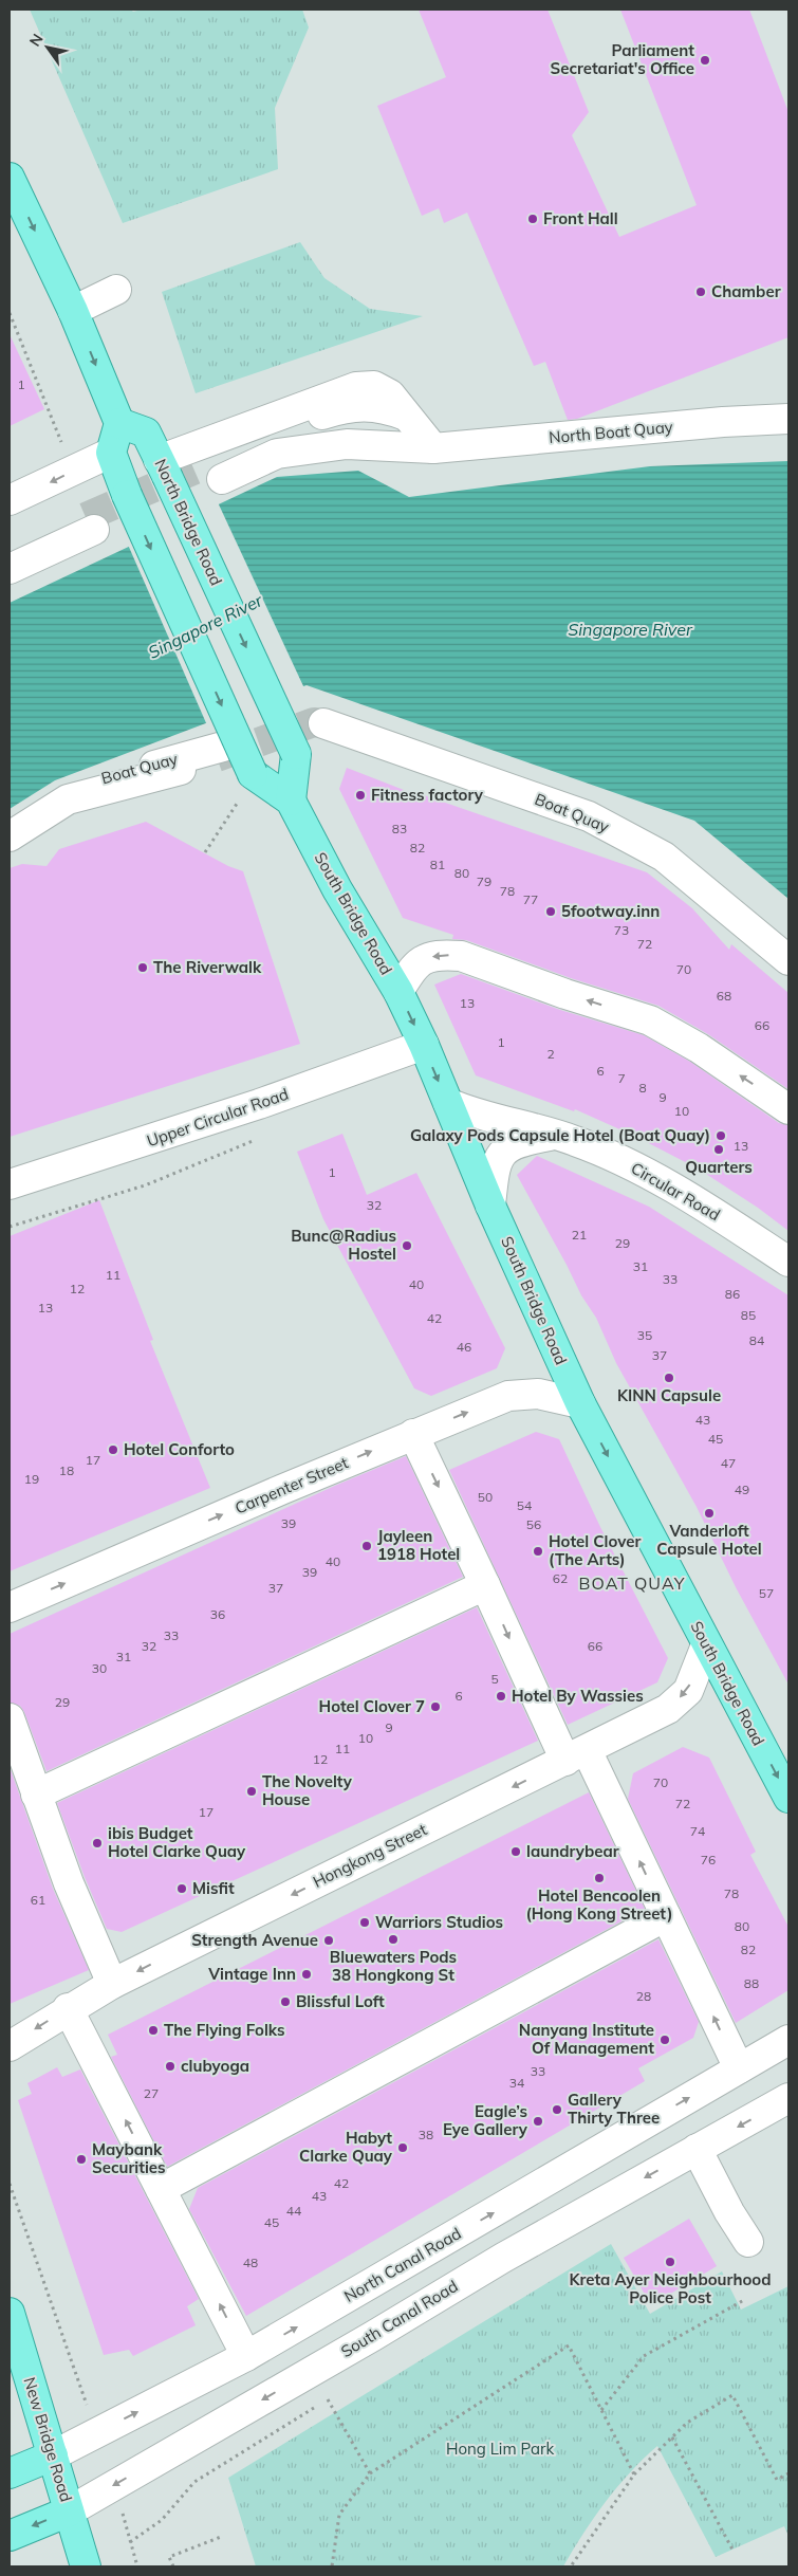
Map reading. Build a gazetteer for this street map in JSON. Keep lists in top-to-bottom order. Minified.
{"streets":{"main road":["North Bridge Road","South Bridge Road","North Canal Road","South Canal Road","New Bridge Road"],"street":["North Boat Quay","Boat Quay","Upper Circular Road","Circular Road","Carpenter Street","Hongkong Street"]},"crossings":[["North Boat Quay","North Bridge Road"],["North Bridge Road","South Bridge Road"],["South Bridge Road","Upper Circular Road"],["South Bridge Road","Circular Road"],["South Bridge Road","Carpenter Street"],["South Bridge Road","Hongkong Street"],["North Canal Road","New Bridge Road"],["South Canal Road","New Bridge Road"]],"one_way":["North Bridge Road","South Bridge Road"],"districts":["BOAT QUAY"],"water":["Singapore River"],"parks":["Hong Lim Park"],"places":["Parliament Secretariat's Office","Front Hall","Chamber","Fitness factory","5footway.inn","The Riverwalk","Galaxy Pods Capsule Hotel (Boat Quay)","Quarters","Bunc@Radius Hostel","KINN Capsule","Hotel Conforto","Vanderloft Capsule Hotel","Jayleen 1918 Hotel","Hotel Clover (The Arts)","Hotel By Wassies","Hotel Clover 7","The Novelty House","ibis Budget Hotel Clarke Quay","laundrybear","Hotel Bencoolen (Hong Kong Street)","Misfit","Warriors Studios","Bluewaters Pods 38 Hongkong St","Strength Avenue","Vintage Inn","Blissful Loft","The Flying Folks","Nanyang Institute Of Management","clubyoga","Gallery Thirty Three","Eagle’s Eye Gallery","Habyt Clarke Quay","Maybank Securities","Kreta Ayer Neighbourhood Police Post"],"house_numbers":["1","83","82","81","80","79","78","77","73","72","70","68","13","66","1","2","6","7","8","9","10","13","1","32","21","29","31","11","33","40","12","86","13","85","42","35","84","46","37","43","45","17","47","18","19","49","50","54","39","56","40","39","62","37","57","36","33","32","66","31","30","5","6","29","9","10","11","12","70","72","17","74","76","78","61","80","82","88","28","33","34","27","38","42","43","44","45","48"],"north":"top left"}
